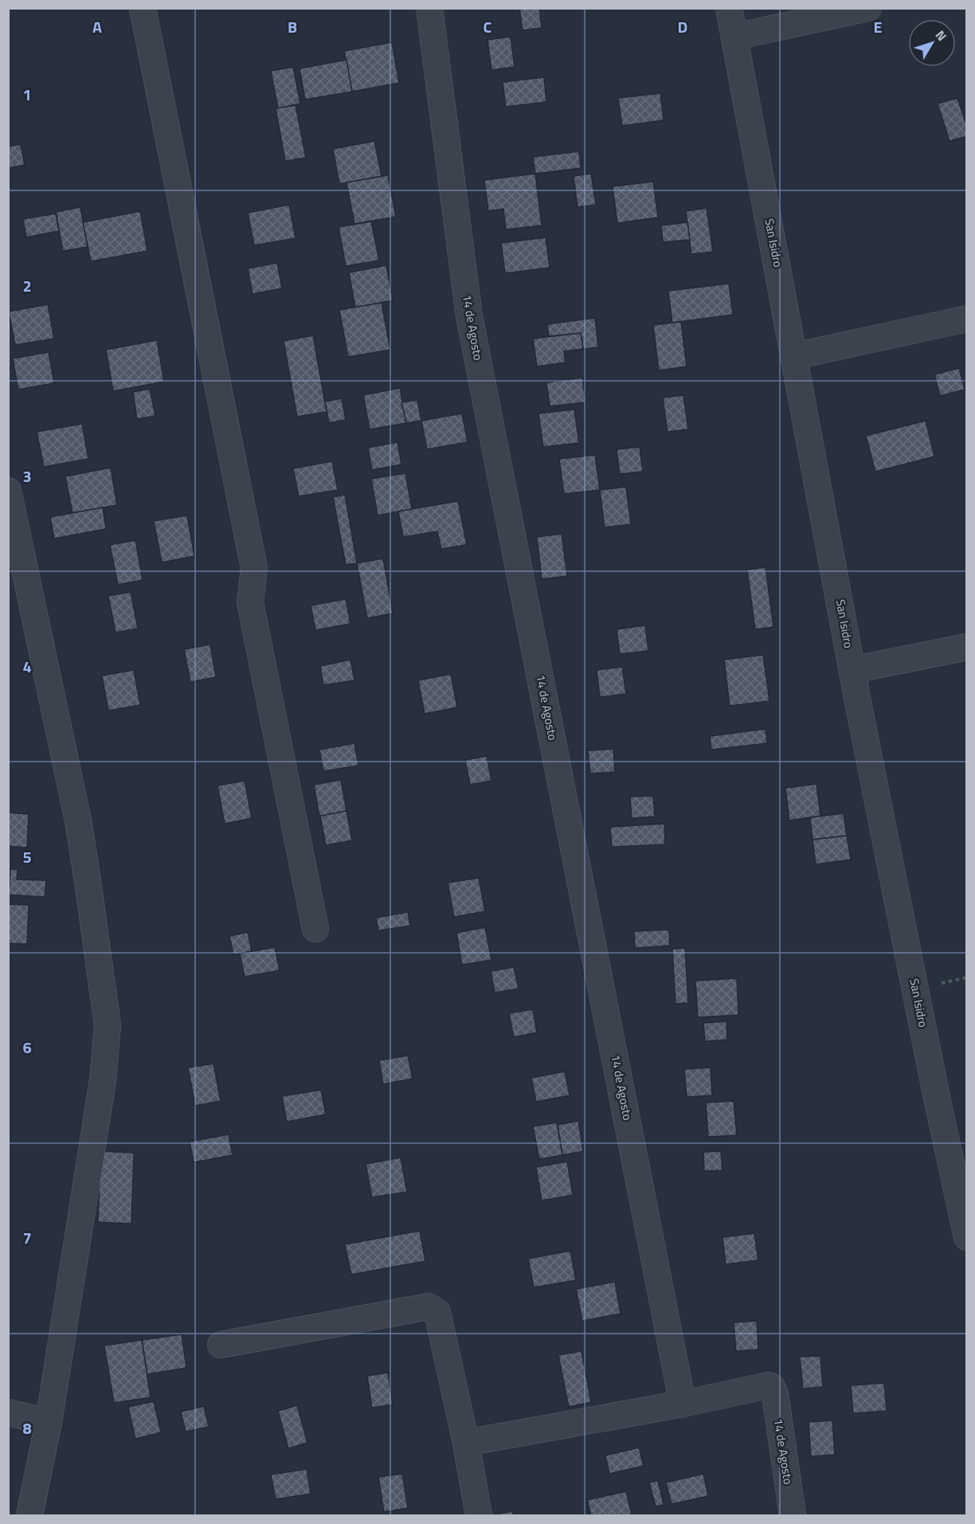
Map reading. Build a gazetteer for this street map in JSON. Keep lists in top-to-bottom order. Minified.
{"streets":{"street":["San Isidro","14 de Agosto"]},"north":"top right","grid":{"columns":["A","B","C","D","E"],"rows":["1","2","3","4","5","6","7","8"]}}
